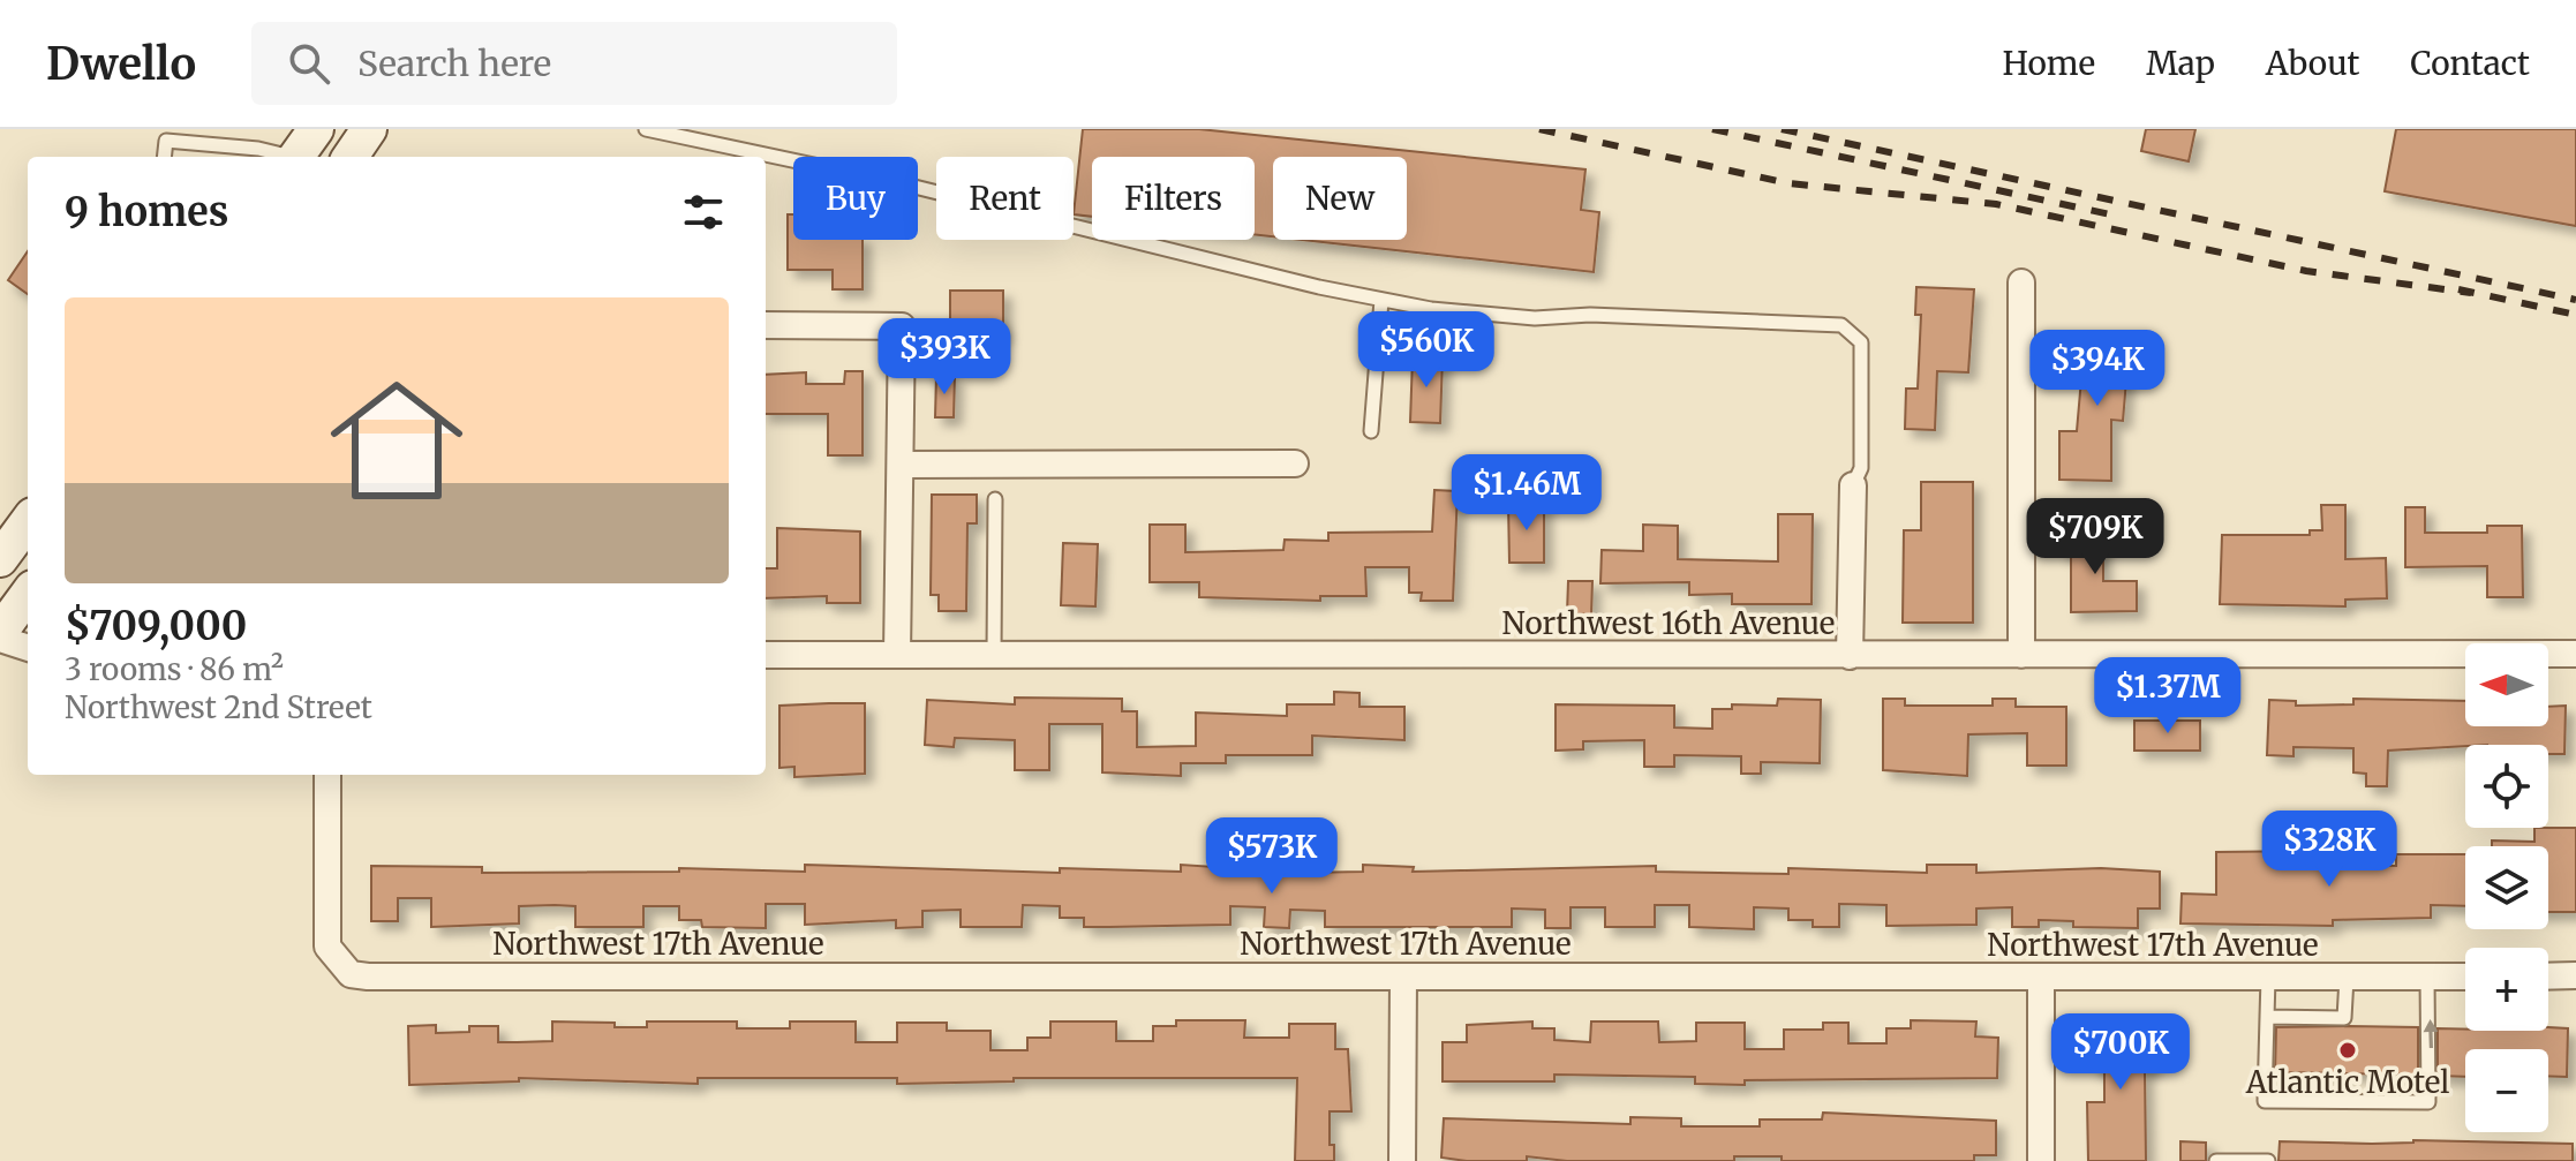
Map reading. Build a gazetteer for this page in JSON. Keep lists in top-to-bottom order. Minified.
{"streets":{"street":["Northwest 16th Avenue","Northwest 17th Avenue"]},"places":["Atlantic Motel"],"north":"left","page":{"header":"Dwello","search":"Search here","nav":["Home","Map","About","Contact"],"chip":["Buy","Rent","Filters","New"],"heading":"9 homes","list":[{"name":"$709,000","note":"3 rooms · 86 m² · Northwest 2nd Street"}],"price":["$560K","$393K","$394K","$1.46M","$709K","$1.37M","$328K","$573K","$700K"],"map_buttons":["+","−"]}}
